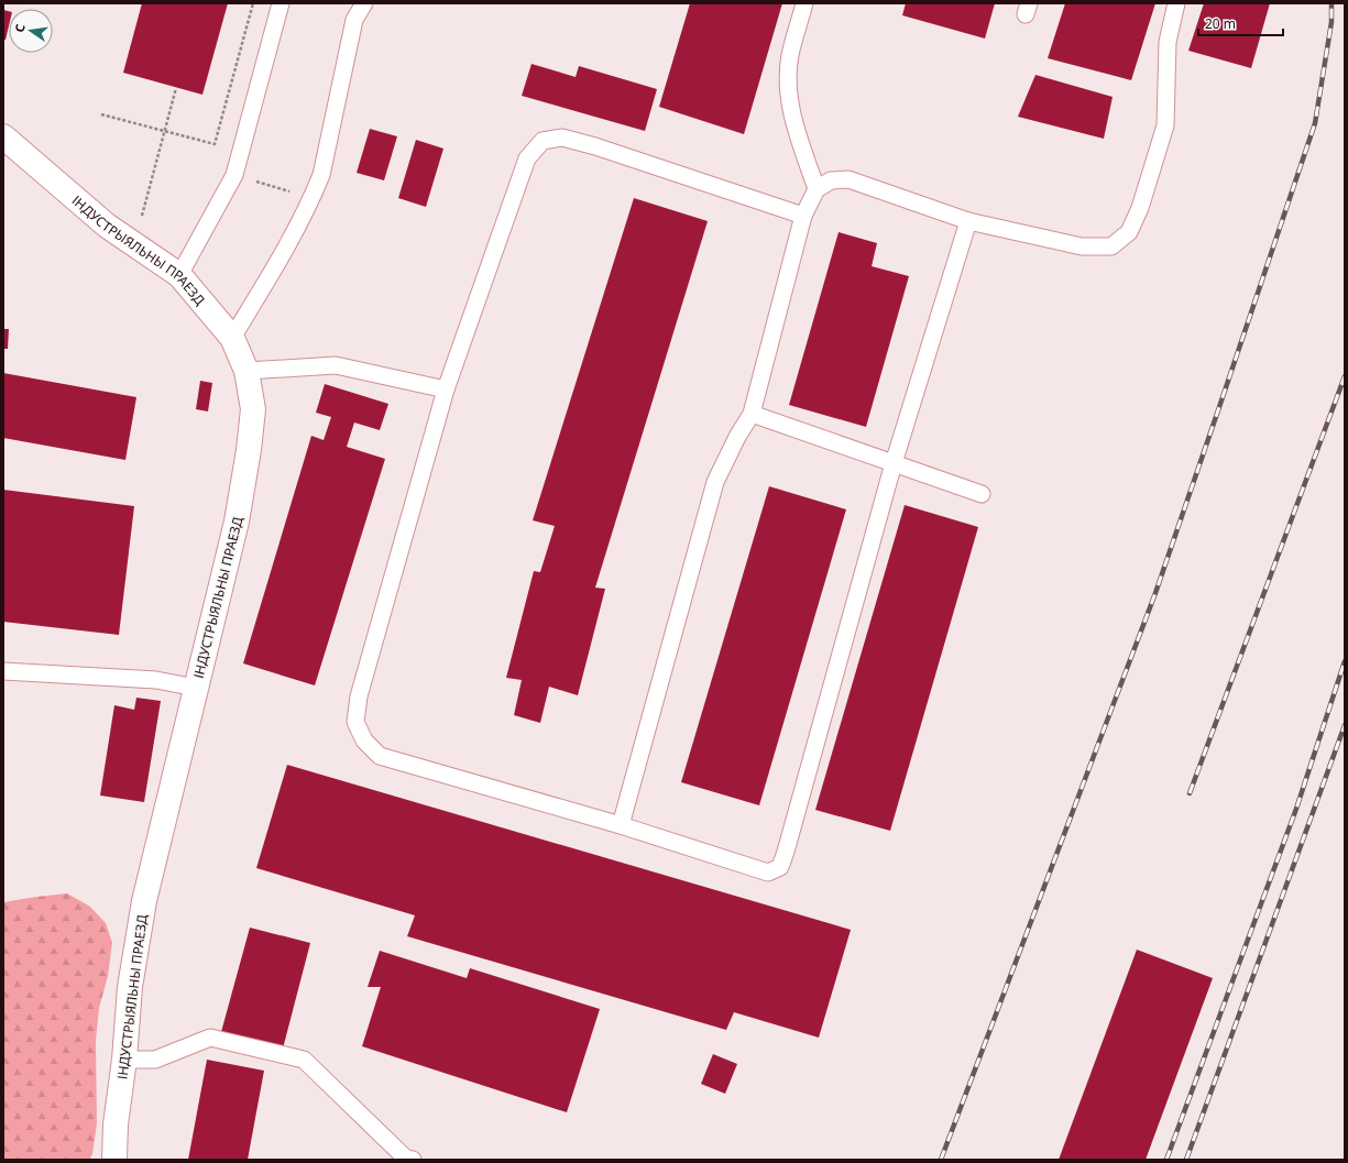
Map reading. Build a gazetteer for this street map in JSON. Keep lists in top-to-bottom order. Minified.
{"streets":{"street":["ІНДУСТРЫЯЛЬНЫ ПРАЕЗД"]},"scale_bar":"20 m","north":"left"}
